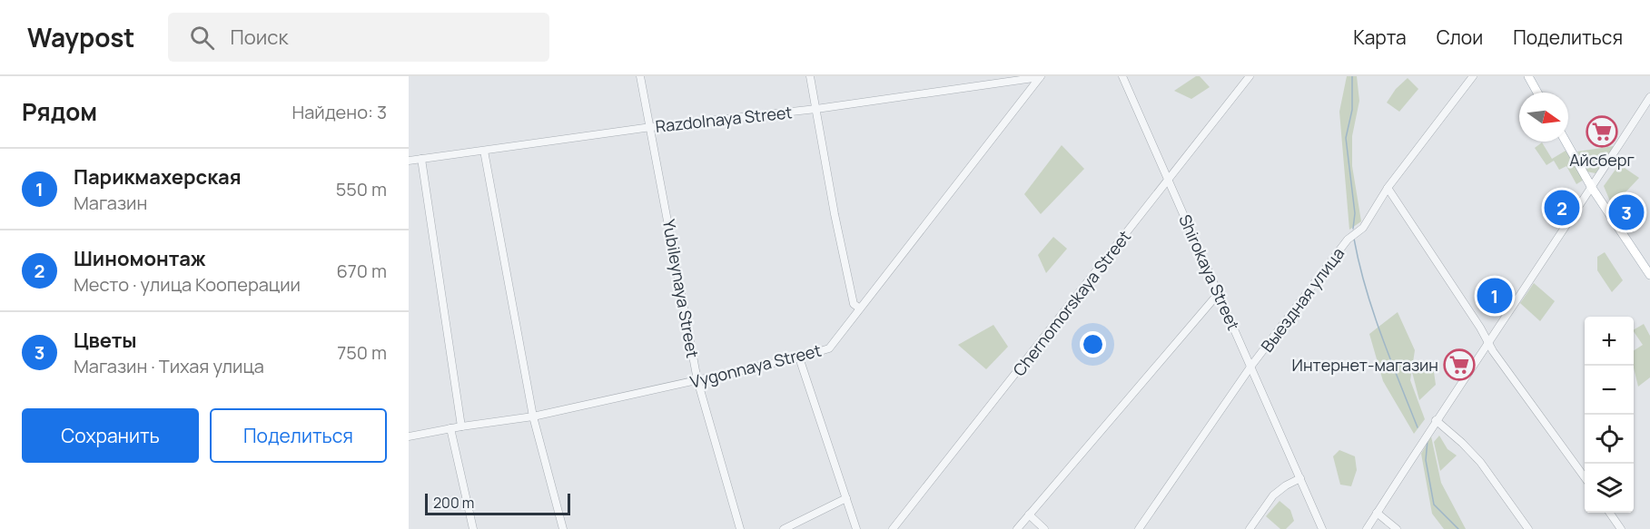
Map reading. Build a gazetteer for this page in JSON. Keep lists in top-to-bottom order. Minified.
{"streets":{"street":["Razdolnaya Street","Shirokaya Street","Yubileynaya Street","Выездная улица","Chernomorskaya Street","Vygonnaya Street"]},"crossings":[["Razdolnaya Street","Yubileynaya Street"],["Razdolnaya Street","Vygonnaya Street"],["Shirokaya Street","Выездная улица"],["Shirokaya Street","Chernomorskaya Street"],["Yubileynaya Street","Vygonnaya Street"]],"places":{"supermarket":["Айсберг","Интернет-магазин"]},"scale_bar":"200 m","north":"right","page":{"header":"Waypost","search":"Поиск","nav":["Карта","Слои","Поделиться"],"heading":["Рядом","Найдено: 3"],"list":[{"mark":"1","name":"Парикмахерская","note":"Магазин","value":"550 m"},{"mark":"2","name":"Шиномонтаж","note":"Место · улица Кооперации","value":"670 m"},{"mark":"3","name":"Цветы","note":"Магазин · Тихая улица","value":"750 m"}],"pins":["2","3","1"],"map_buttons":["+","−"],"buttons":["Сохранить","Поделиться"],"scale":"200 m"}}
